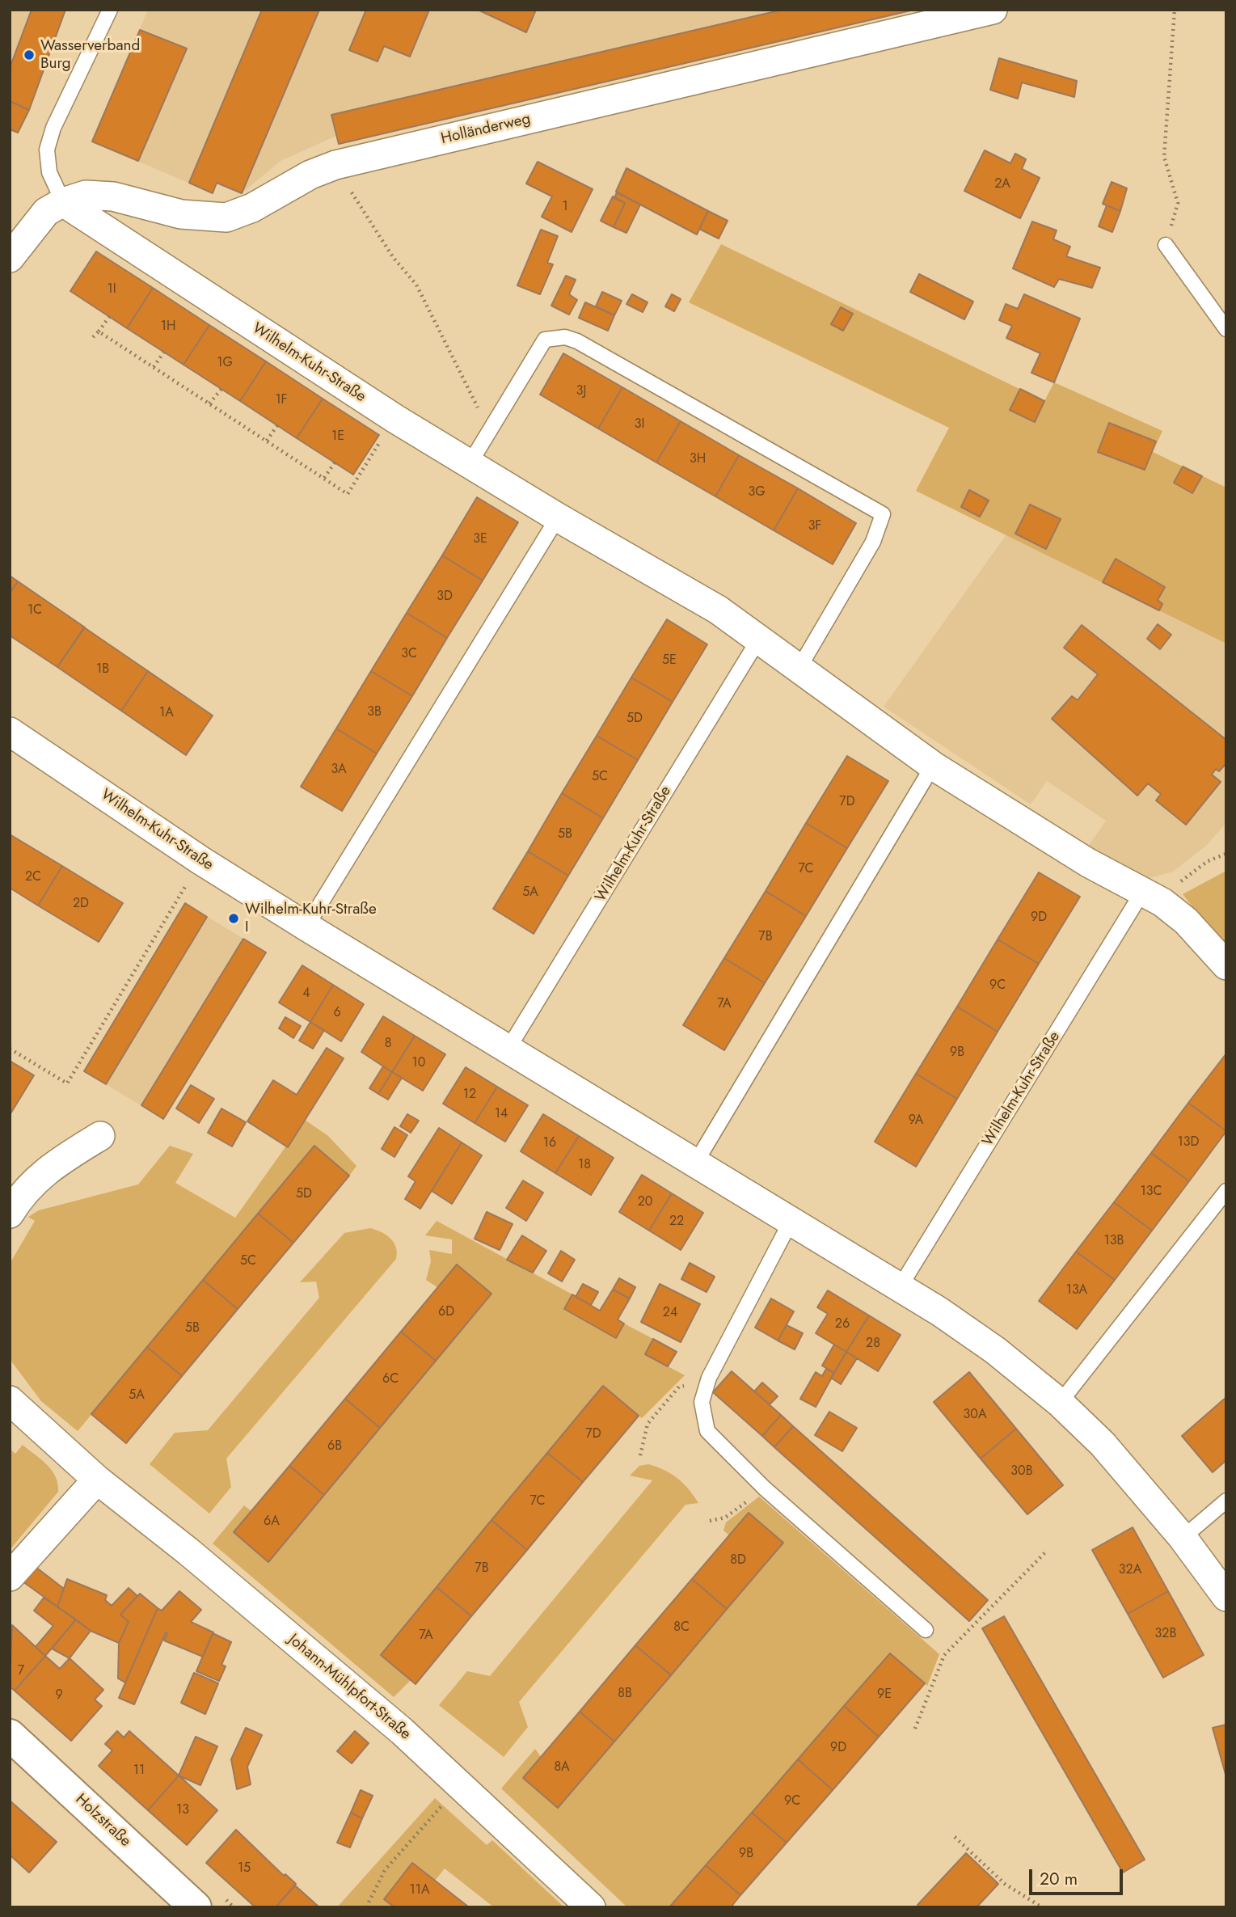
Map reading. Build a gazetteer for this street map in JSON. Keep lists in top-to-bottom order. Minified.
{"streets":{"street":["Holländerweg","Wilhelm-Kuhr-Straße","Johann-Mühlpfort-Straße","Holzstraße"]},"crossings":[["Holländerweg","Wilhelm-Kuhr-Straße"]],"places":["Wasserverband Burg","Wilhelm-Kuhr-Straße I"],"house_numbers":["2A","1","1I","1H","1G","3J","1F","3I","1E","3H","3G","3F","3E","3D","1C","3C","5E","1B","3B","1A","5D","3A","5C","7D","5B","7C","2C","5A","2D","9D","7B","9C","4","7A","6","8","9B","10","12","14","9A","13D","16","18","13C","5D","20","22","13B","5C","13A","6D","24","26","5B","28","6C","5A","30A","7D","6B","30B","7C","6A","8D","7B","32A","8C","32B","7A","7","8B","9E","9","9D","8A","11","9C","13","9B","15","11A"],"scale_bar":"20 m"}
